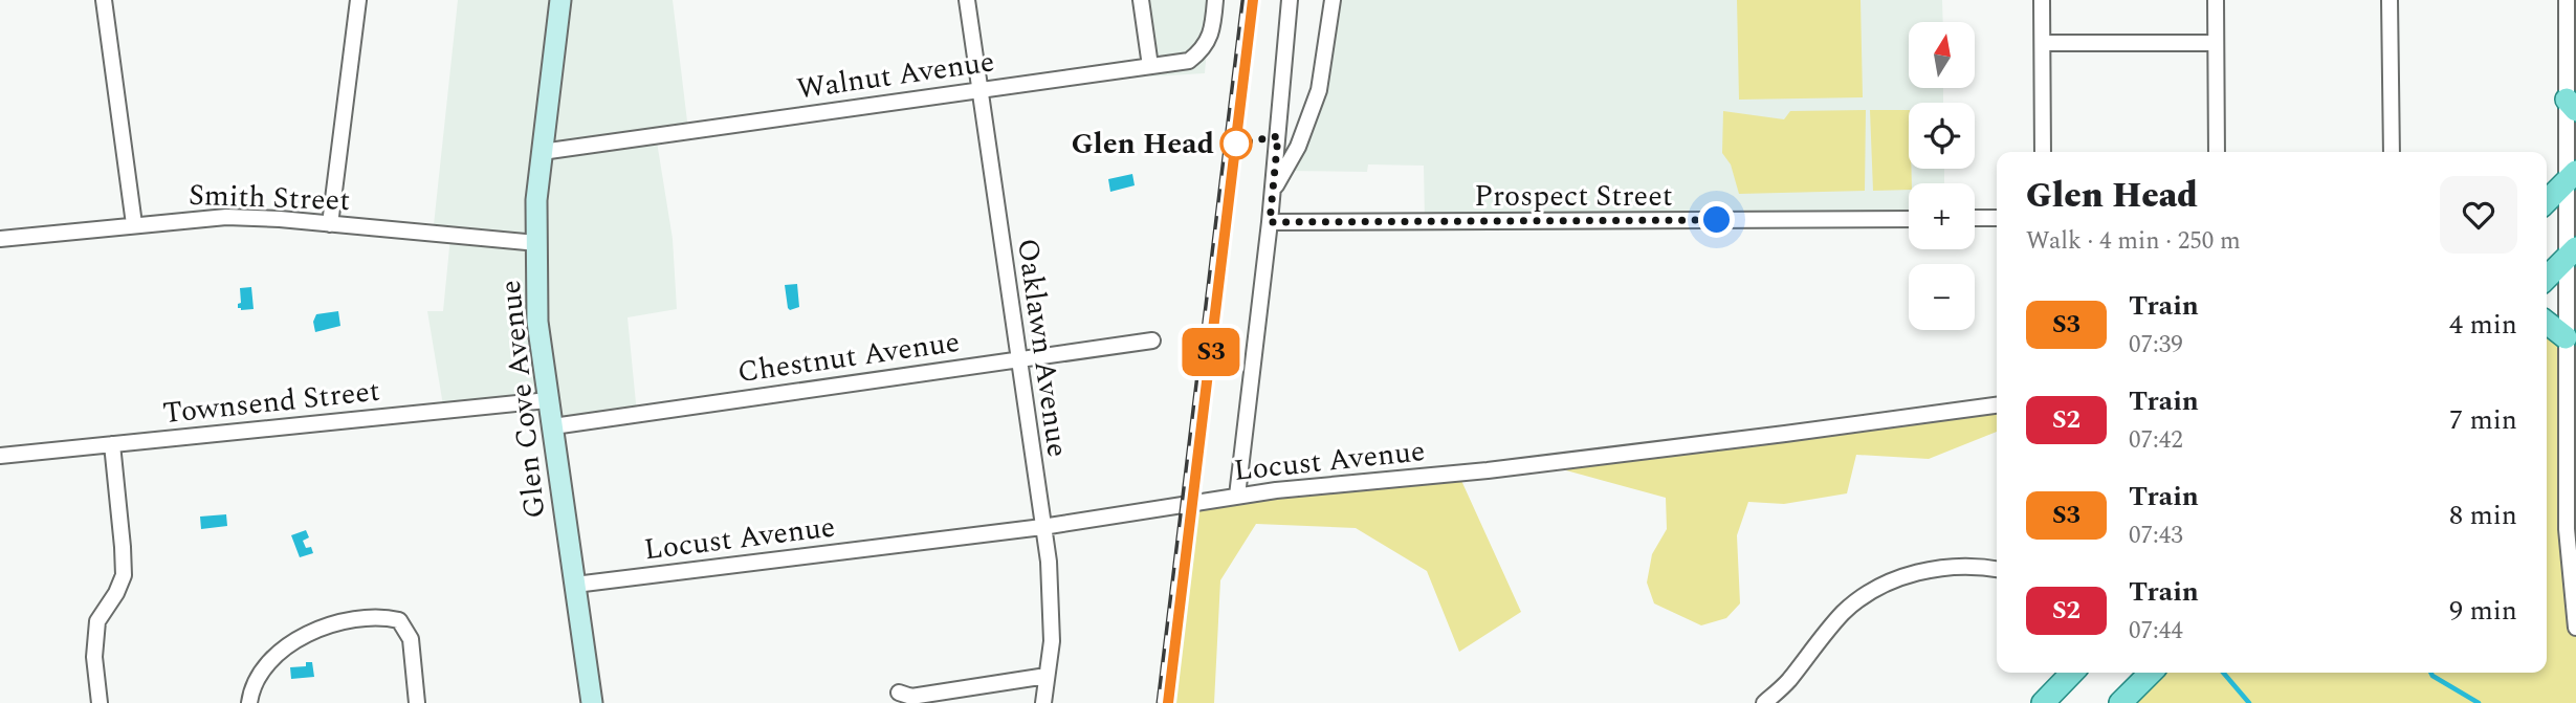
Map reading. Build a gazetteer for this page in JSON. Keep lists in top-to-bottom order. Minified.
{"streets":{"main road":["Glen Cove Avenue"],"street":["Walnut Avenue","Prospect Street","Smith Street","Oaklawn Avenue","Chestnut Avenue","Townsend Street","Locust Avenue"]},"crossings":[["Walnut Avenue","Oaklawn Avenue"],["Walnut Avenue","Glen Cove Avenue"],["Smith Street","Glen Cove Avenue"],["Oaklawn Avenue","Chestnut Avenue"],["Oaklawn Avenue","Locust Avenue"],["Chestnut Avenue","Glen Cove Avenue"],["Glen Cove Avenue","Townsend Street"],["Glen Cove Avenue","Locust Avenue"]],"places":["Glen Head"],"north":"top","page":{"on_map":"S3","map_buttons":["+","−"],"heading":["Glen Head","Walk · 4 min · 250 m"],"list":[{"mark":"S3","name":"Train","note":"07:39","value":"4 min"},{"mark":"S2","name":"Train","note":"07:42","value":"7 min"},{"mark":"S3","name":"Train","note":"07:43","value":"8 min"},{"mark":"S2","name":"Train","note":"07:44","value":"9 min"}]}}
